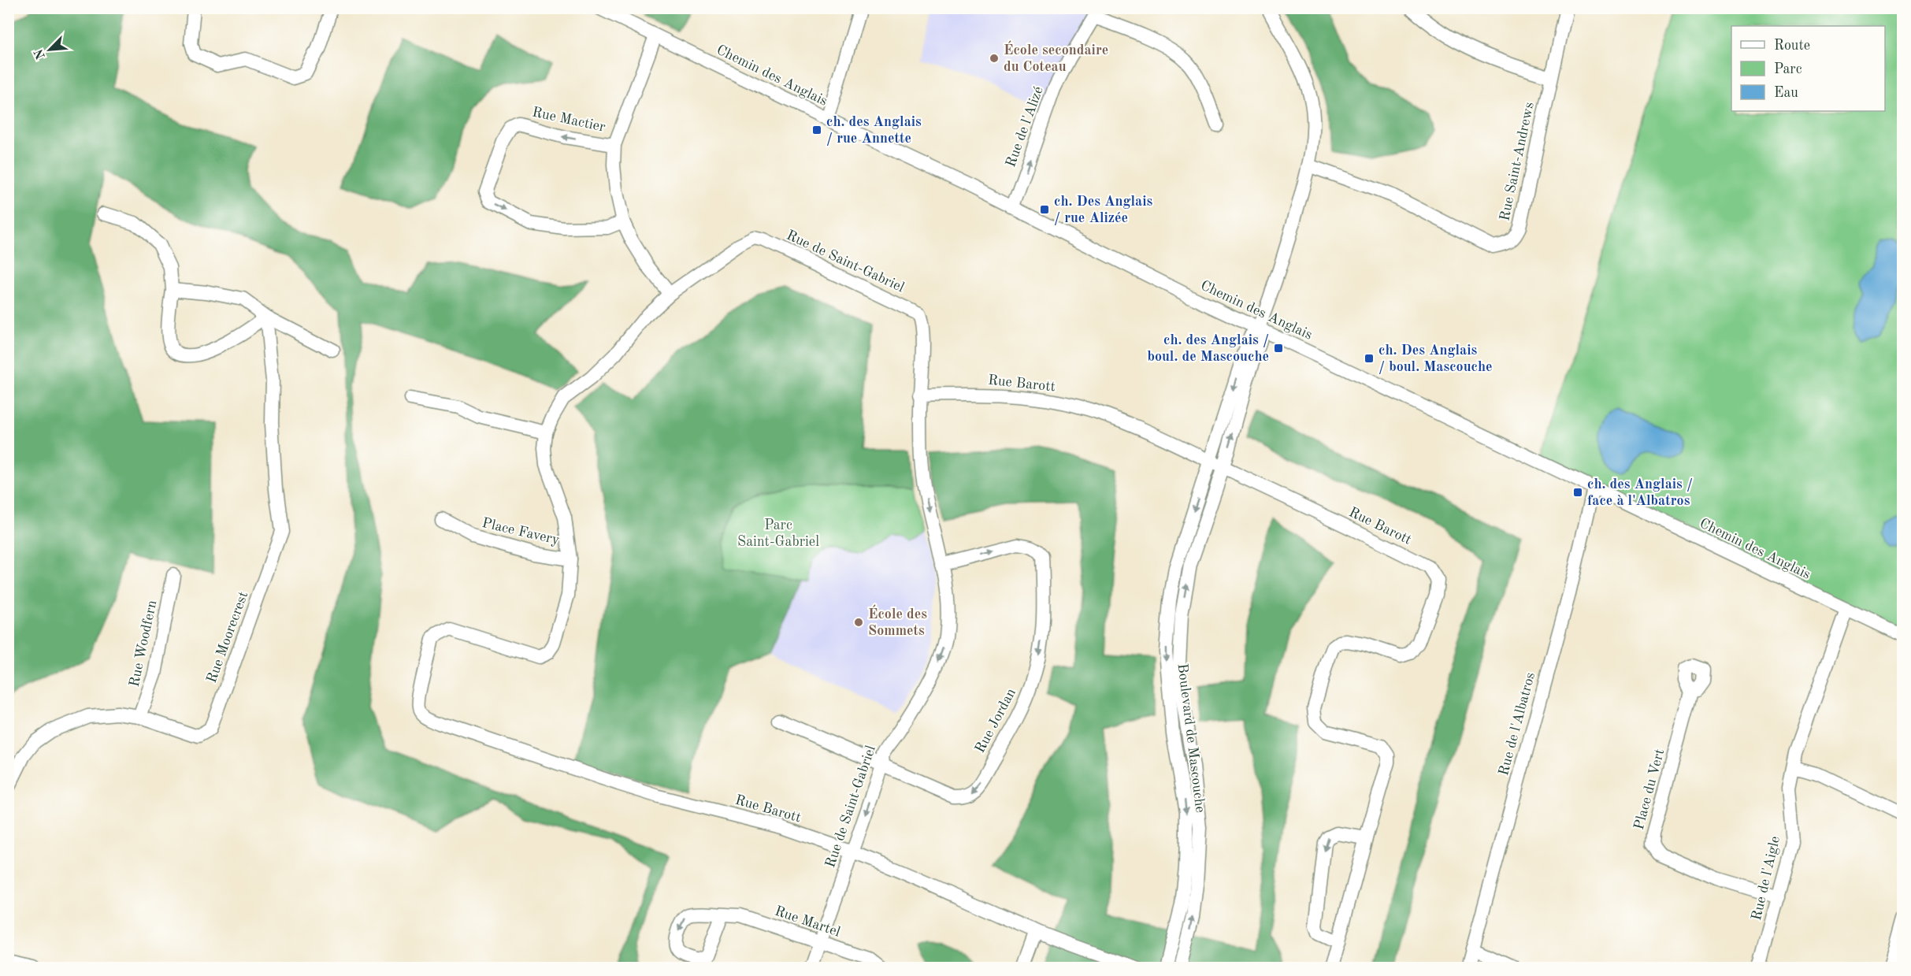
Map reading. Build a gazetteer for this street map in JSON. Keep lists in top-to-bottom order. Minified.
{"streets":{"street":["Chemin des Anglais","Rue Mactier","Rue de l'Alizé","Rue Saint-Andrews","Rue de Saint-Gabriel","Rue Barott","Place Favery","Rue Moorecrest","Rue Woodfern","Rue Jordan","Rue de l'Albatros","Boulevard de Mascouche","Place du Vert","Rue de l'Aigle","Rue Martel"]},"crossings":[["Chemin des Anglais","Rue de l'Alizé"],["Chemin des Anglais","Rue de l'Albatros"],["Chemin des Anglais","Boulevard de Mascouche"],["Chemin des Anglais","Rue de l'Aigle"],["Rue Saint-Andrews","Boulevard de Mascouche"],["Rue de Saint-Gabriel","Rue Barott"],["Rue de Saint-Gabriel","Place Favery"],["Rue de Saint-Gabriel","Rue Jordan"],["Rue de Saint-Gabriel","Rue Martel"],["Rue Barott","Boulevard de Mascouche"],["Rue Moorecrest","Rue Woodfern"],["Place du Vert","Rue de l'Aigle"]],"one_way":["Rue de l'Alizé"],"parks":["Parc Saint-Gabriel"],"places":{"other":["École secondaire du Coteau","École des Sommets"],"transit":["ch. des Anglais / rue Annette","ch. Des Anglais / rue Alizée","ch. des Anglais / boul. de Mascouche","ch. Des Anglais / boul. Mascouche","ch. des Anglais / face à l'Albatros"]},"legend":["Route","Parc","Eau"],"north":"bottom left"}
